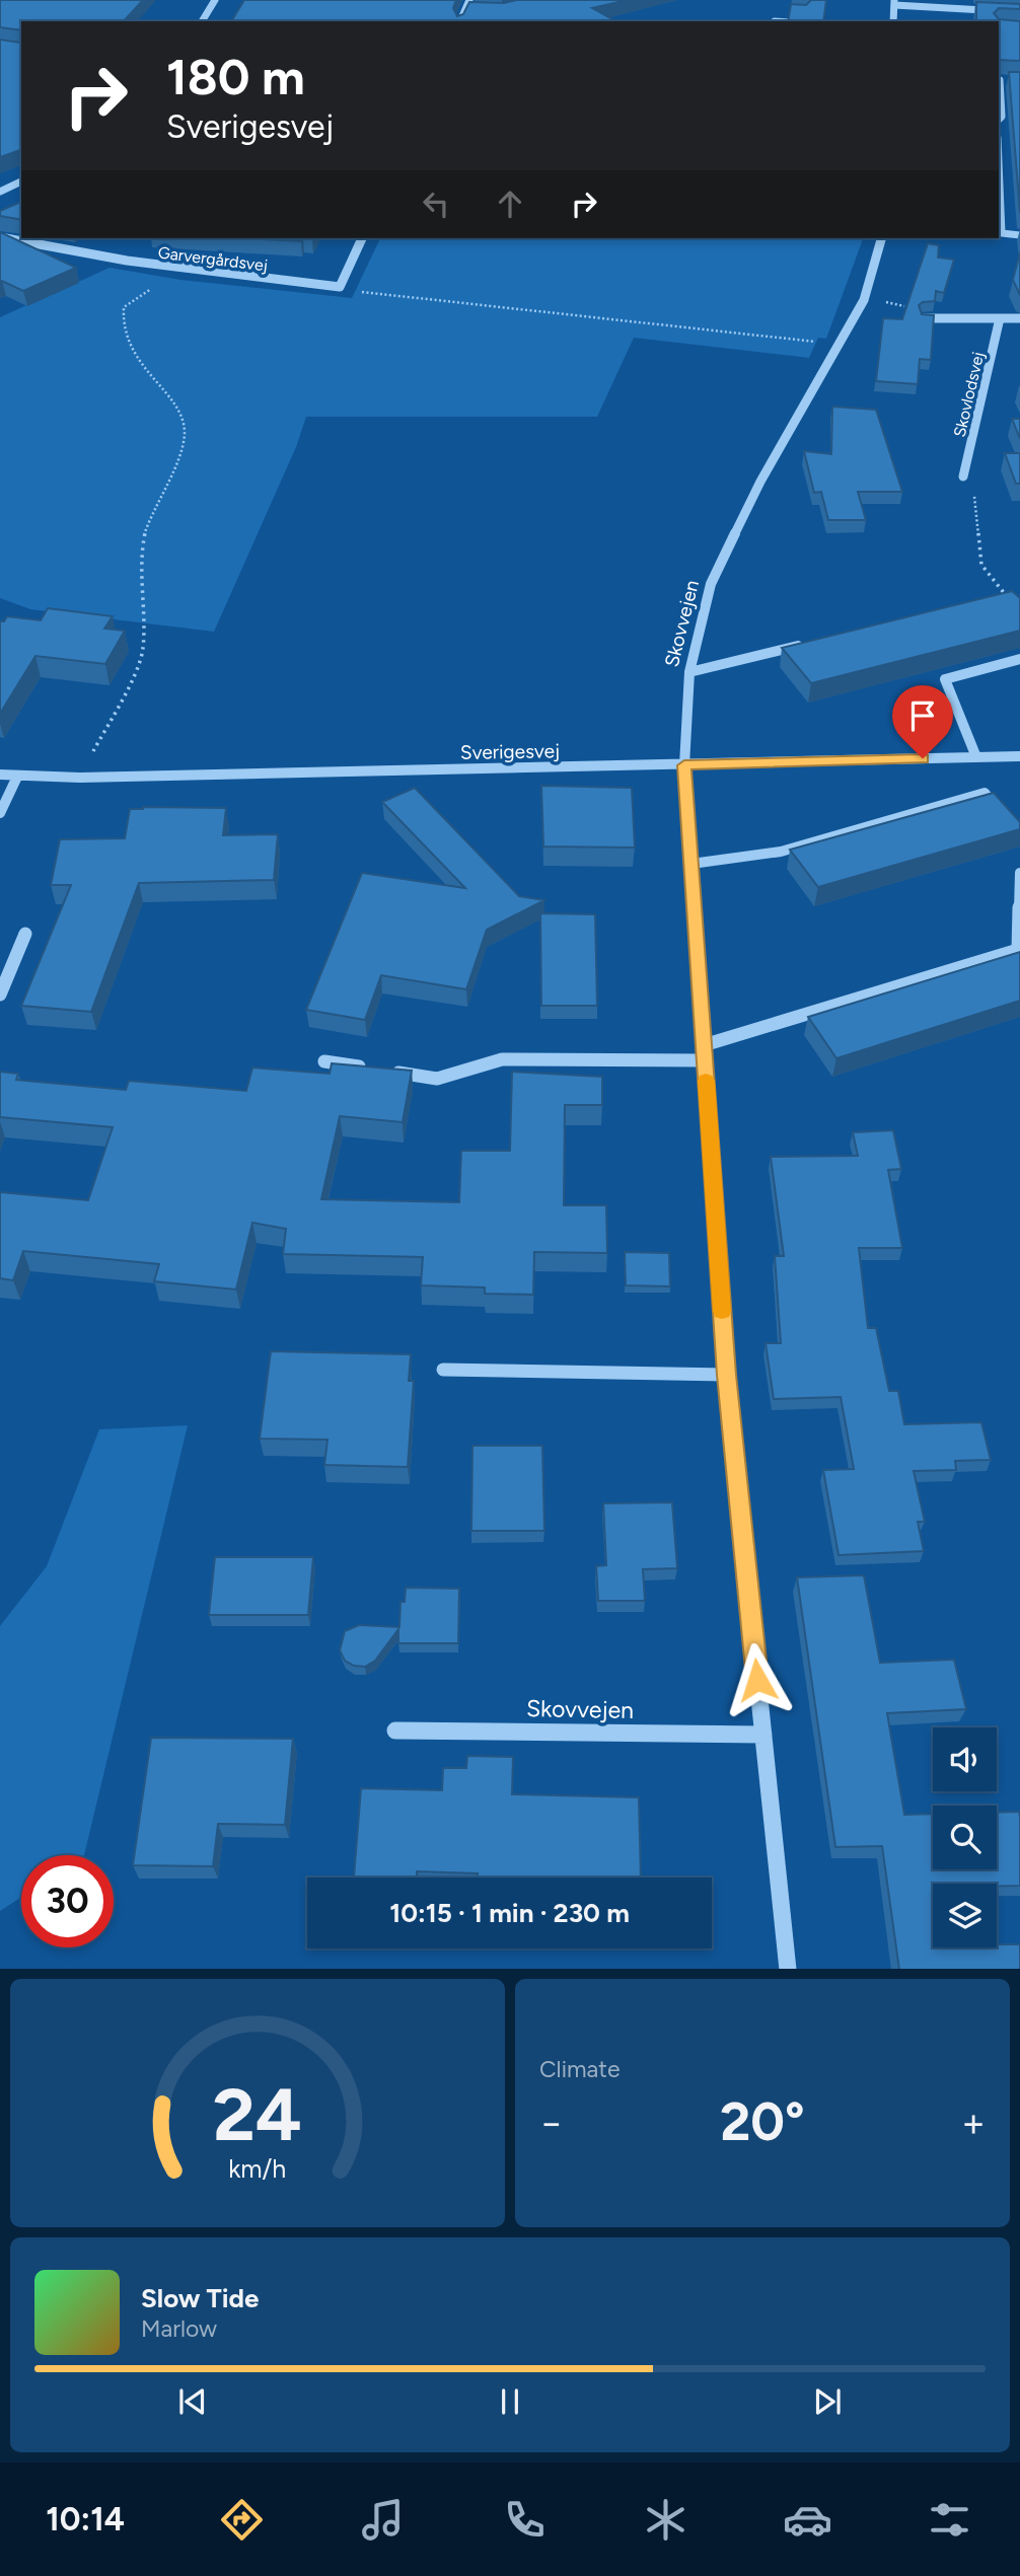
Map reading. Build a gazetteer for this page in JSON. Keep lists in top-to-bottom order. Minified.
{"streets":{"street":["Garvergårdsvej","Skovlodsvej","Skovvejen","Sverigesvej"]},"crossings":[["Skovvejen","Sverigesvej"]],"page":{"turn":["180 m","Sverigesvej"],"limit":"30","trip":"10:15 · 1 min · 230 m","tile":"Climate","heat":["−","20°","+"],"song":["Slow Tide","Marlow"],"tabs":"10:14","gauge":["24","km/h"]}}
